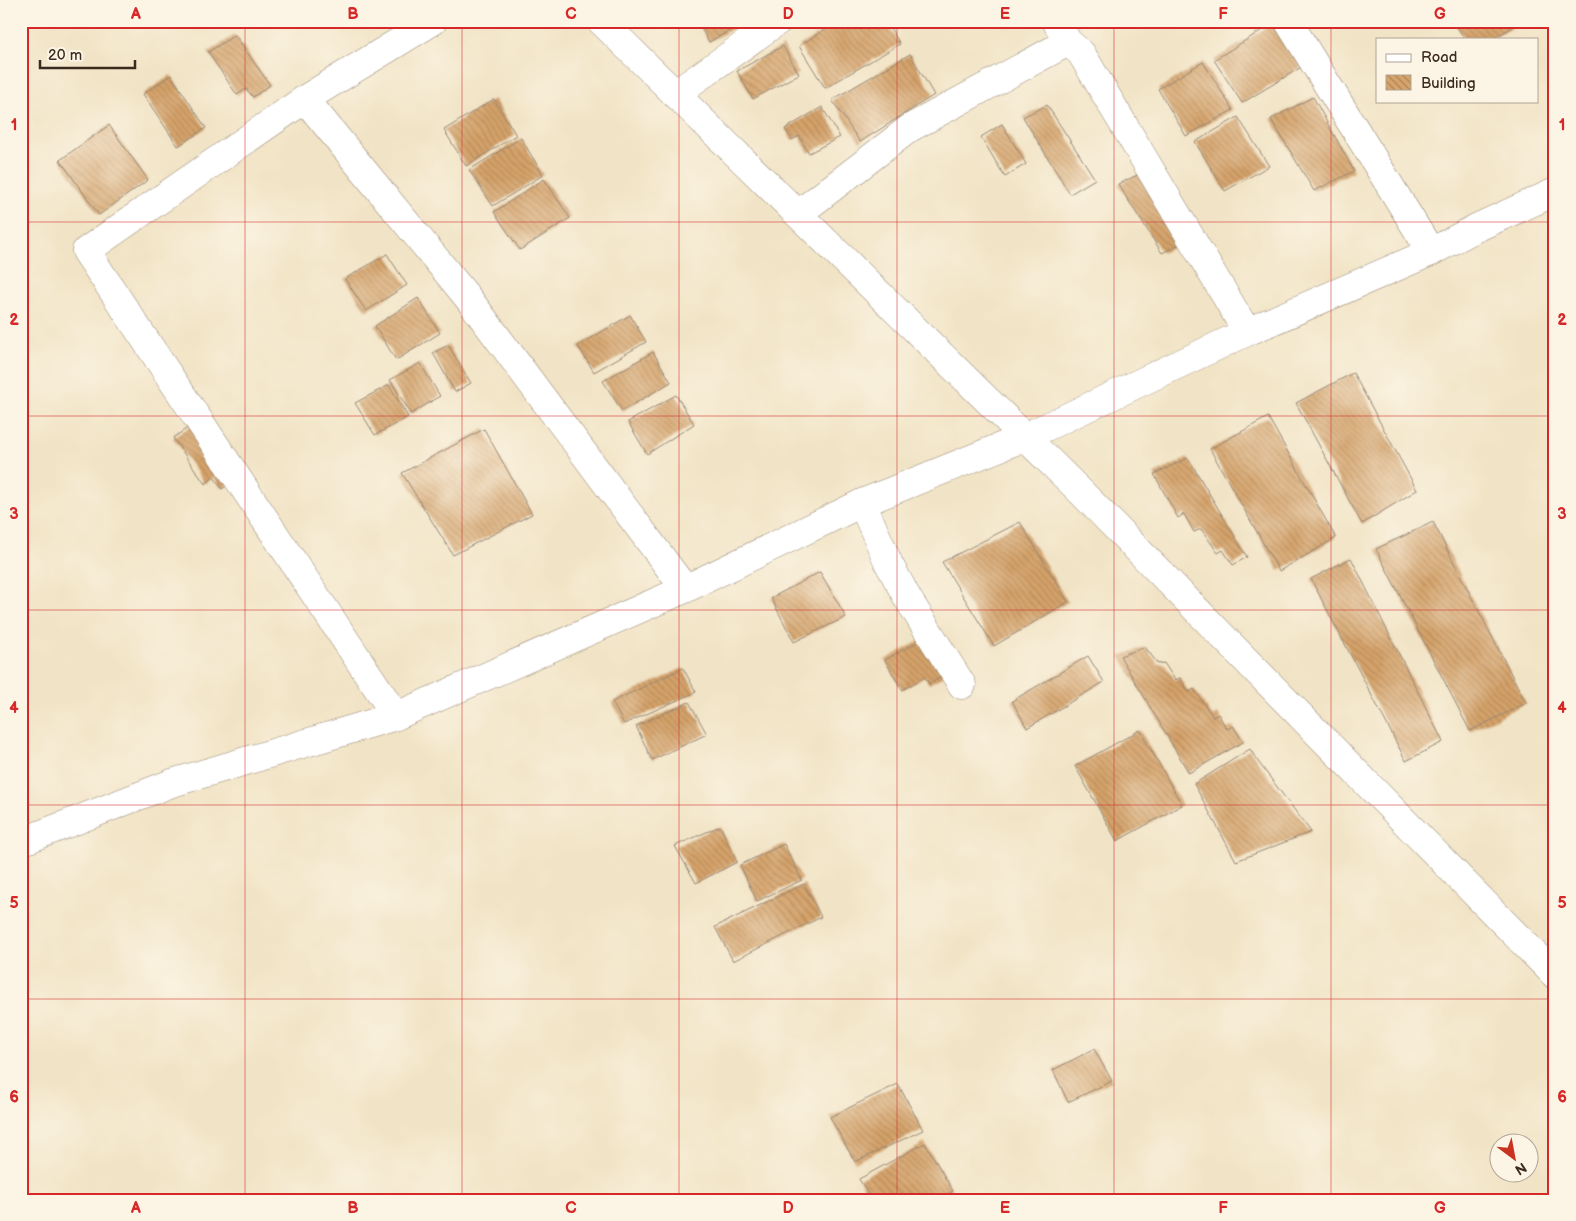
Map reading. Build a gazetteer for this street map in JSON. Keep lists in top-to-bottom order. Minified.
{"legend":["Road","Building"],"scale_bar":"20 m","north":"bottom right","grid":{"columns":["A","B","C","D","E","F","G"],"rows":["1","2","3","4","5","6"]}}
